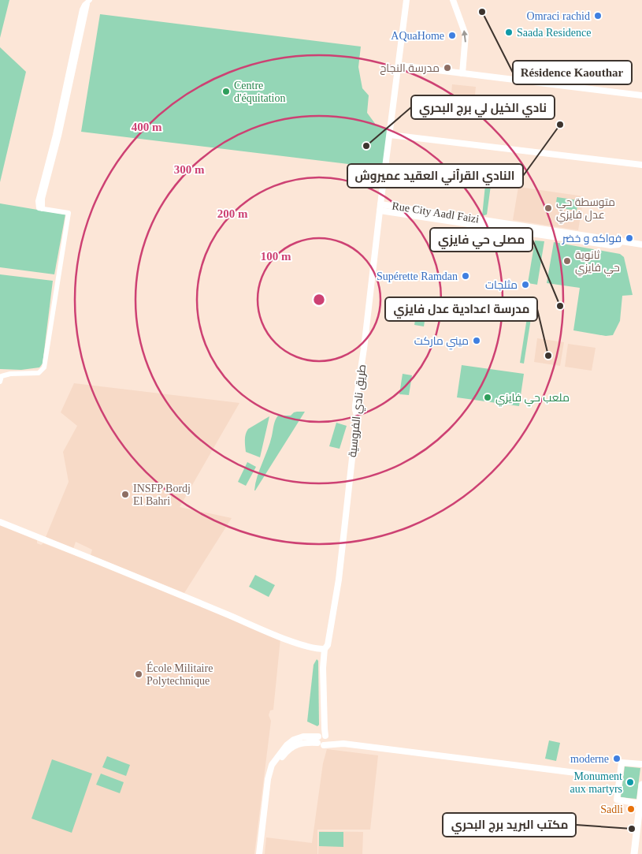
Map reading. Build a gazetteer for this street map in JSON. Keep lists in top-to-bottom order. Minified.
{"streets":{"main road":["Rue City Aadl Faizi","طريق نادي الفروسية"]},"crossings":[["Rue City Aadl Faizi","طريق نادي الفروسية"]],"places":["Résidence Kaouthar","Omraci rachid","Saada Residence","AQuaHome","مدرسة النجاح","Centre d'équitation","النادي القرٱني العقيد عميروش","نادي الخيل لي برج البحري","متوسطة حي عدل فايزي","فواكه و خضر","ثانوية حي فايزي","Supérette Ramdan","مثلجات","مصلى حي فايزي","ميني ماركت","مدرسة اعدادية عدل فايزي","ملعب حي فايزي","INSFP Bordj El Bahri","École Militaire Polytechnique","moderne","Monument aux martyrs","Sadli","مكتب البريد برج البحري"],"rings":["400 m","300 m","200 m","100 m"]}
